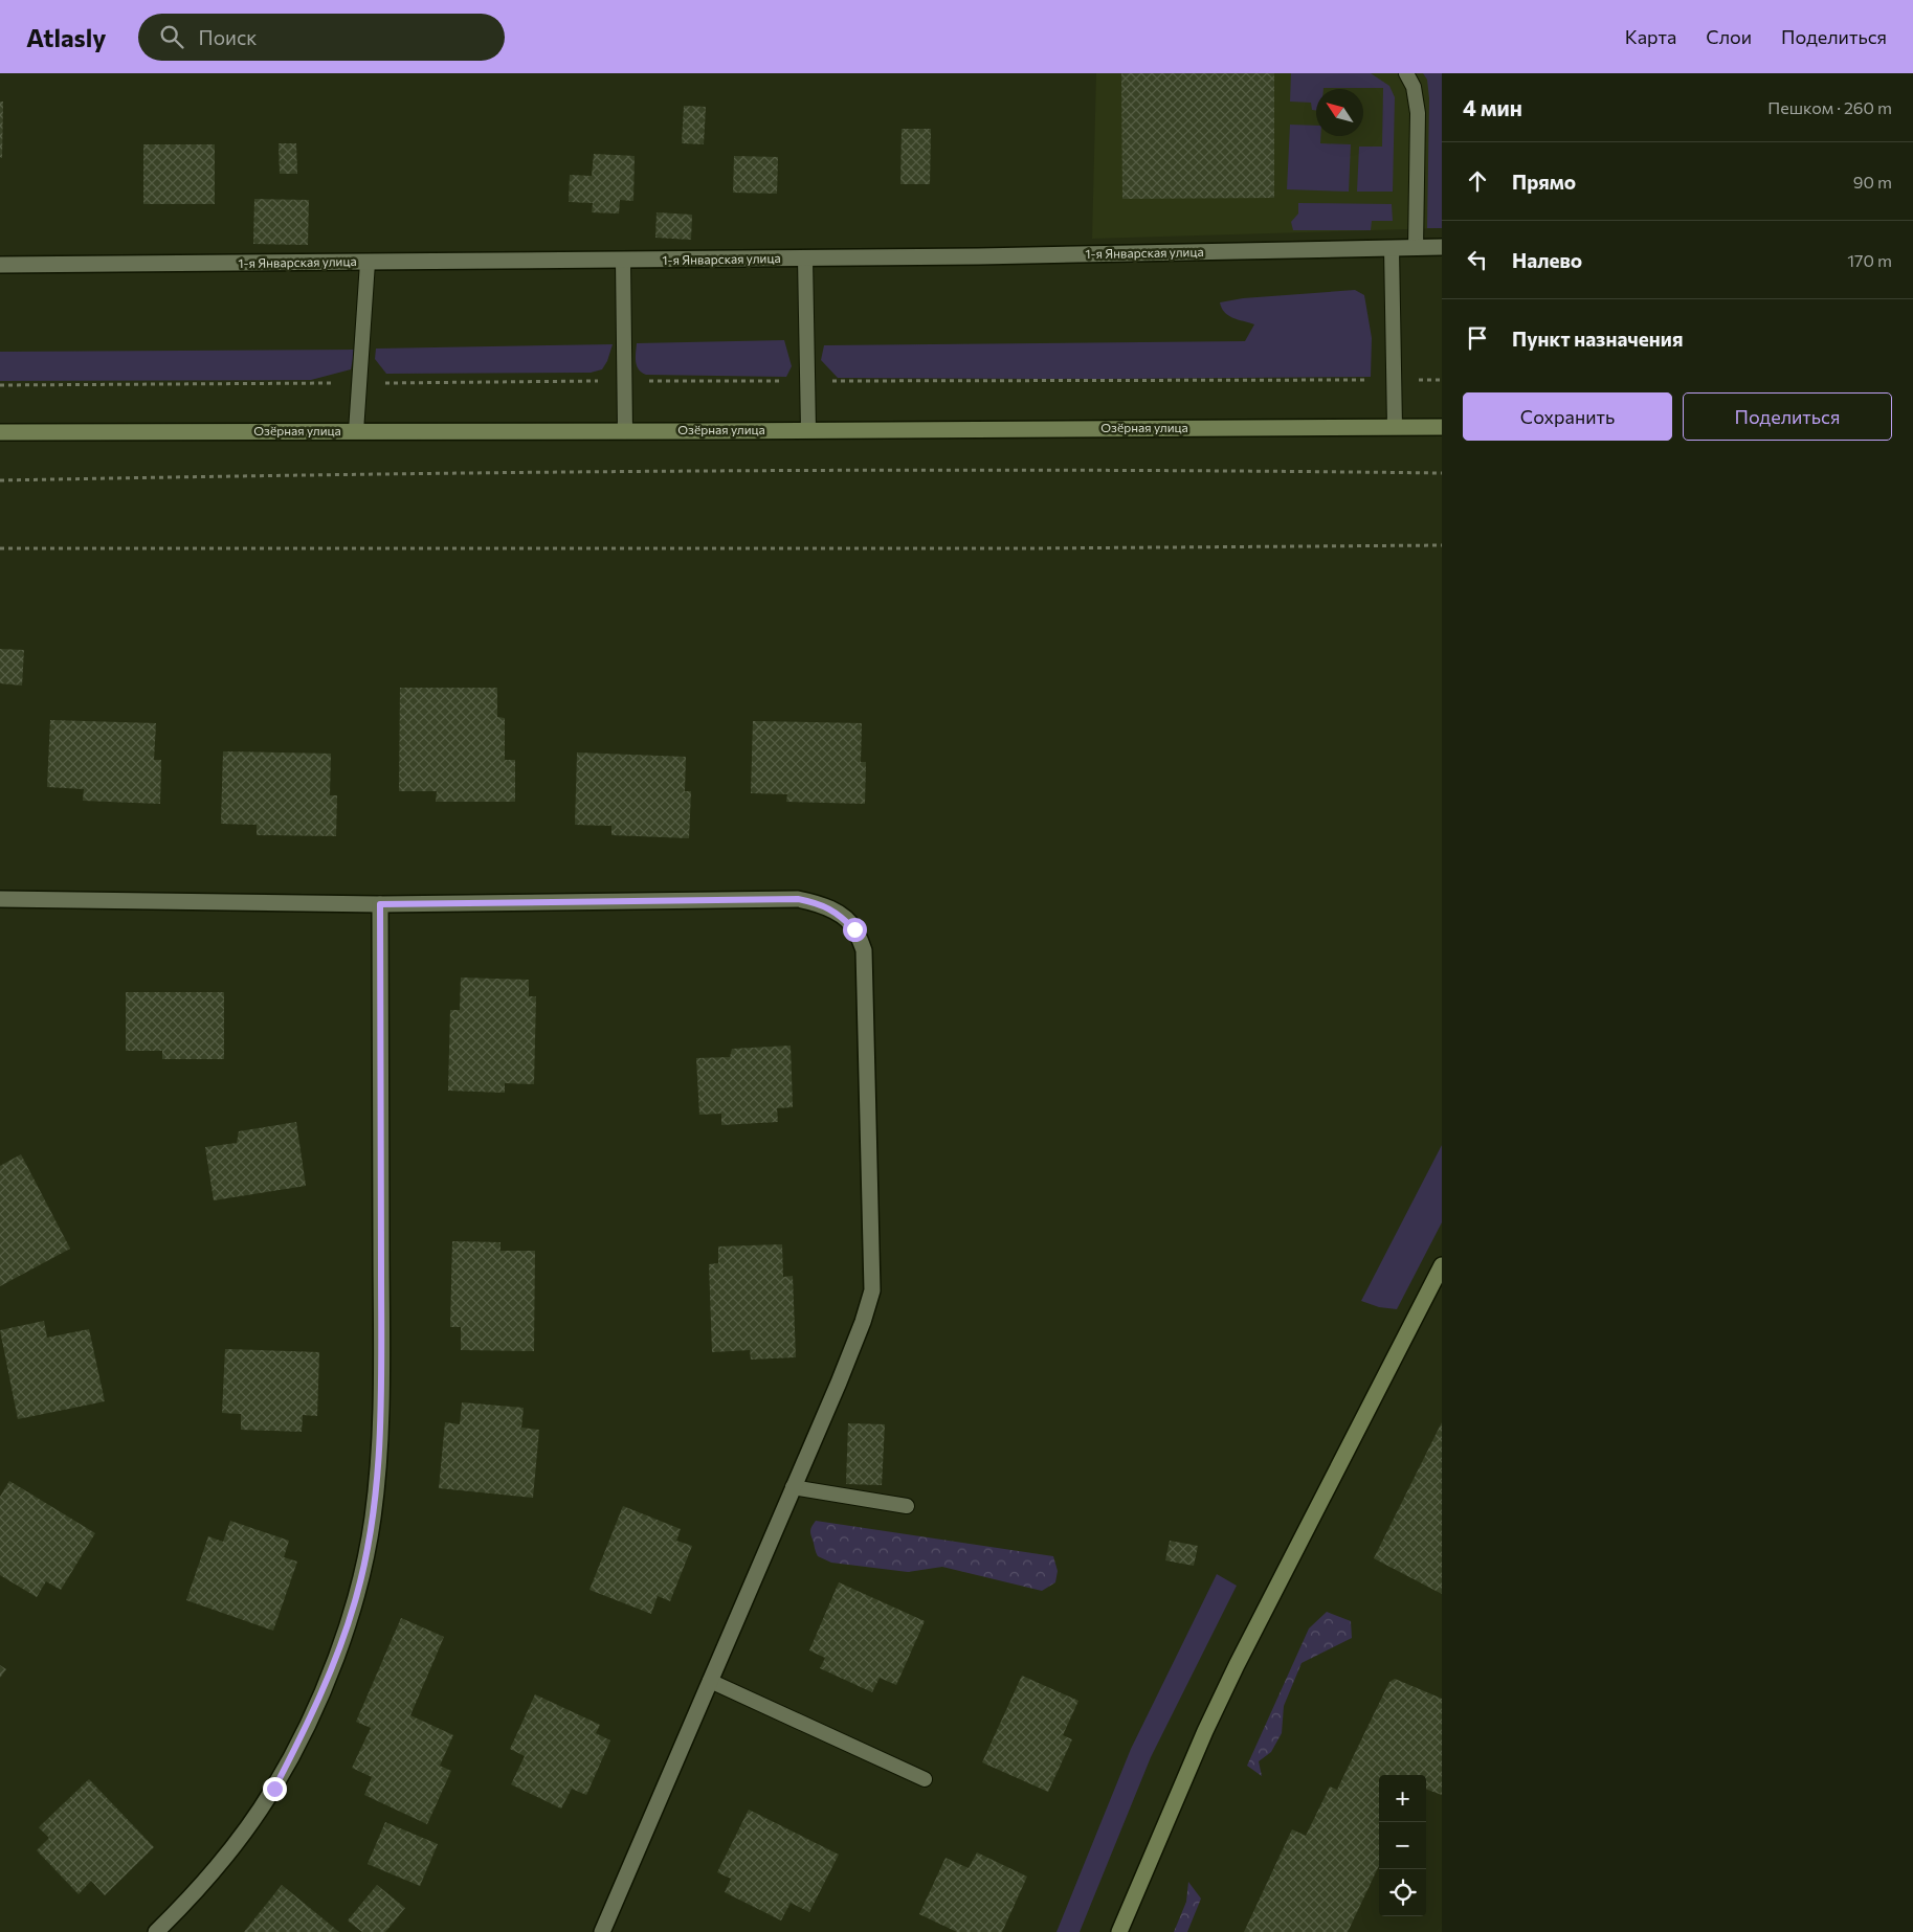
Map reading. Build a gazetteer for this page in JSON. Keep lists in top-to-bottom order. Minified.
{"streets":{"main road":["Озёрная улица"],"street":["1-я Январская улица"]},"north":"top left","page":{"header":"Atlasly","search":"Поиск","nav":["Карта","Слои","Поделиться"],"heading":["4 мин","Пешком · 260 m"],"list":[["Прямо","90 m"],["Налево","170 m"],"Пункт назначения"],"buttons":["Сохранить","Поделиться"],"map_buttons":["+","−"]}}
